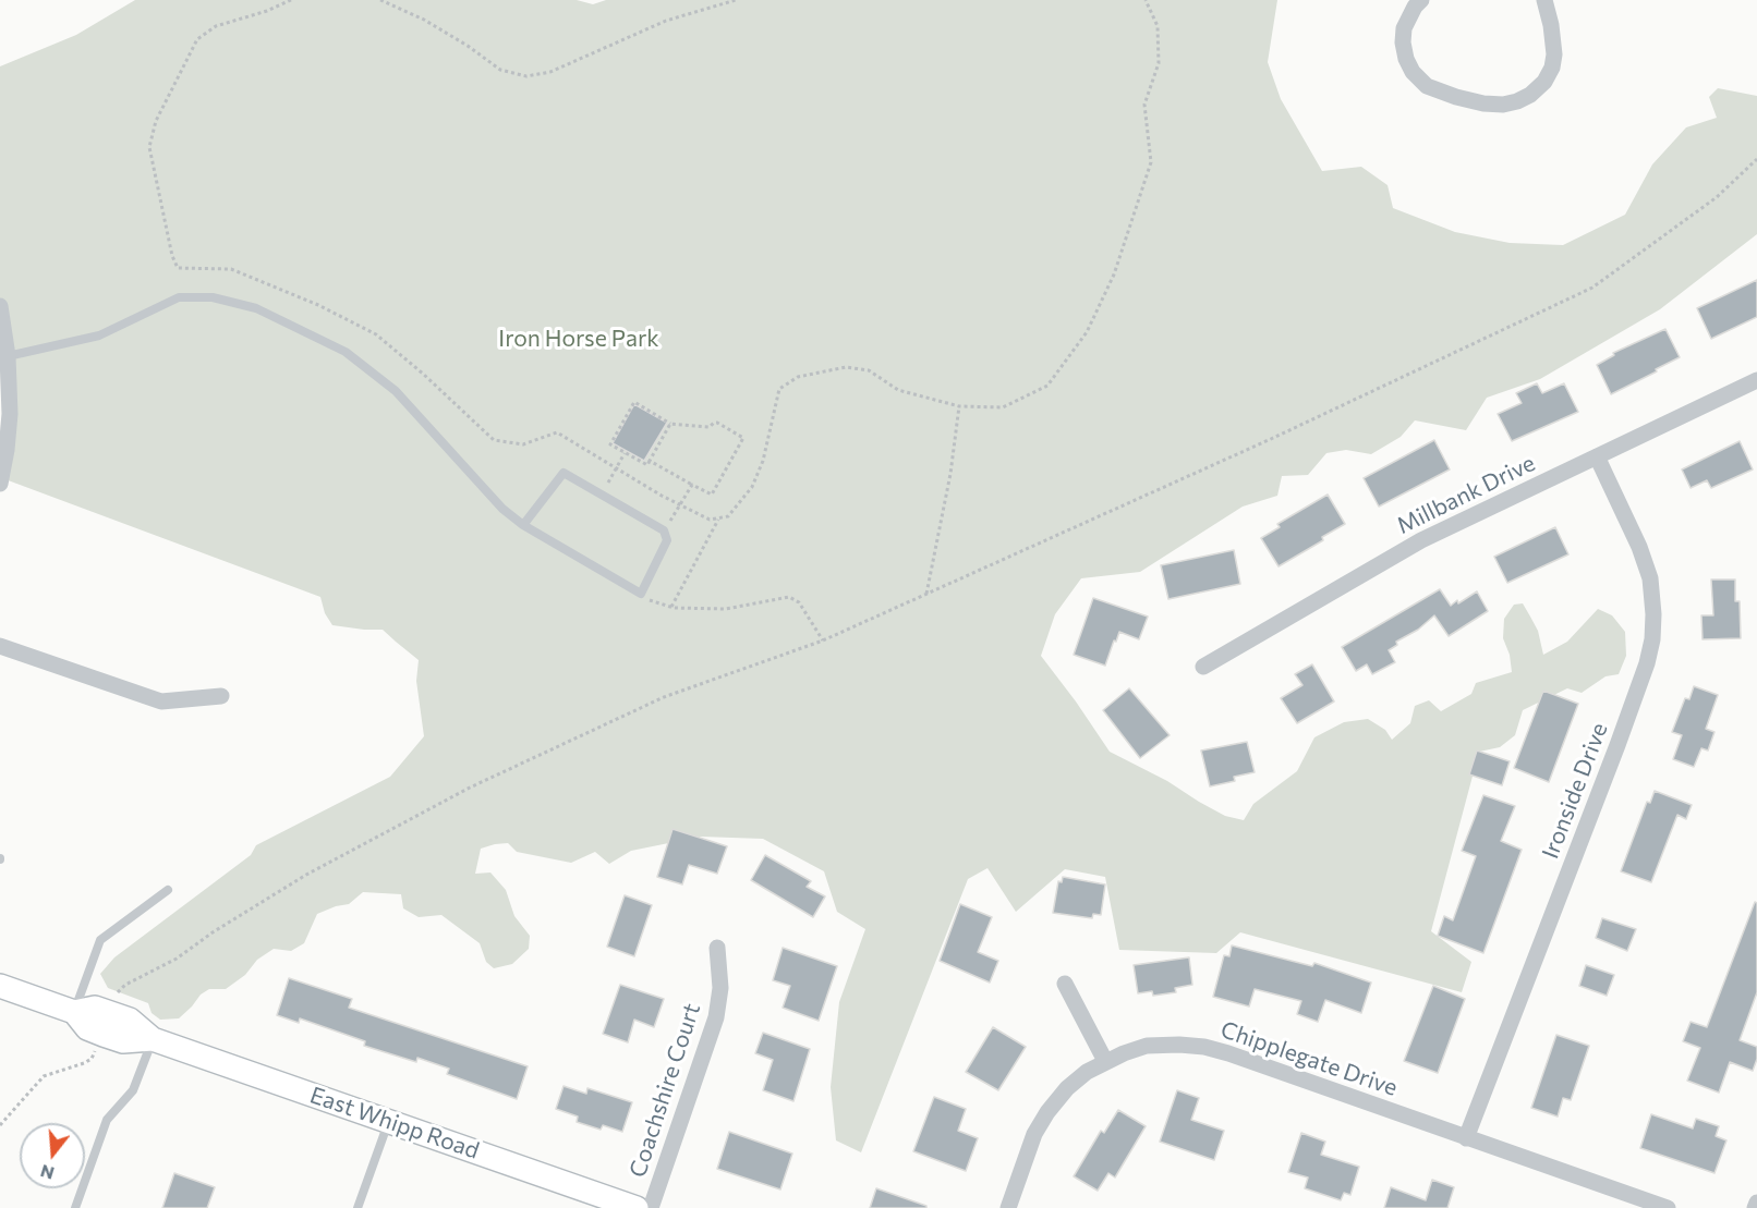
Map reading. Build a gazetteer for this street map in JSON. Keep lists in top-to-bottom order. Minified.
{"streets":{"main road":["East Whipp Road"],"street":["Millbank Drive","Ironside Drive","Chipplegate Drive","Coachshire Court"]},"crossings":[["Millbank Drive","Ironside Drive"],["Ironside Drive","Chipplegate Drive"]],"parks":["Iron Horse Park"],"north":"bottom"}
